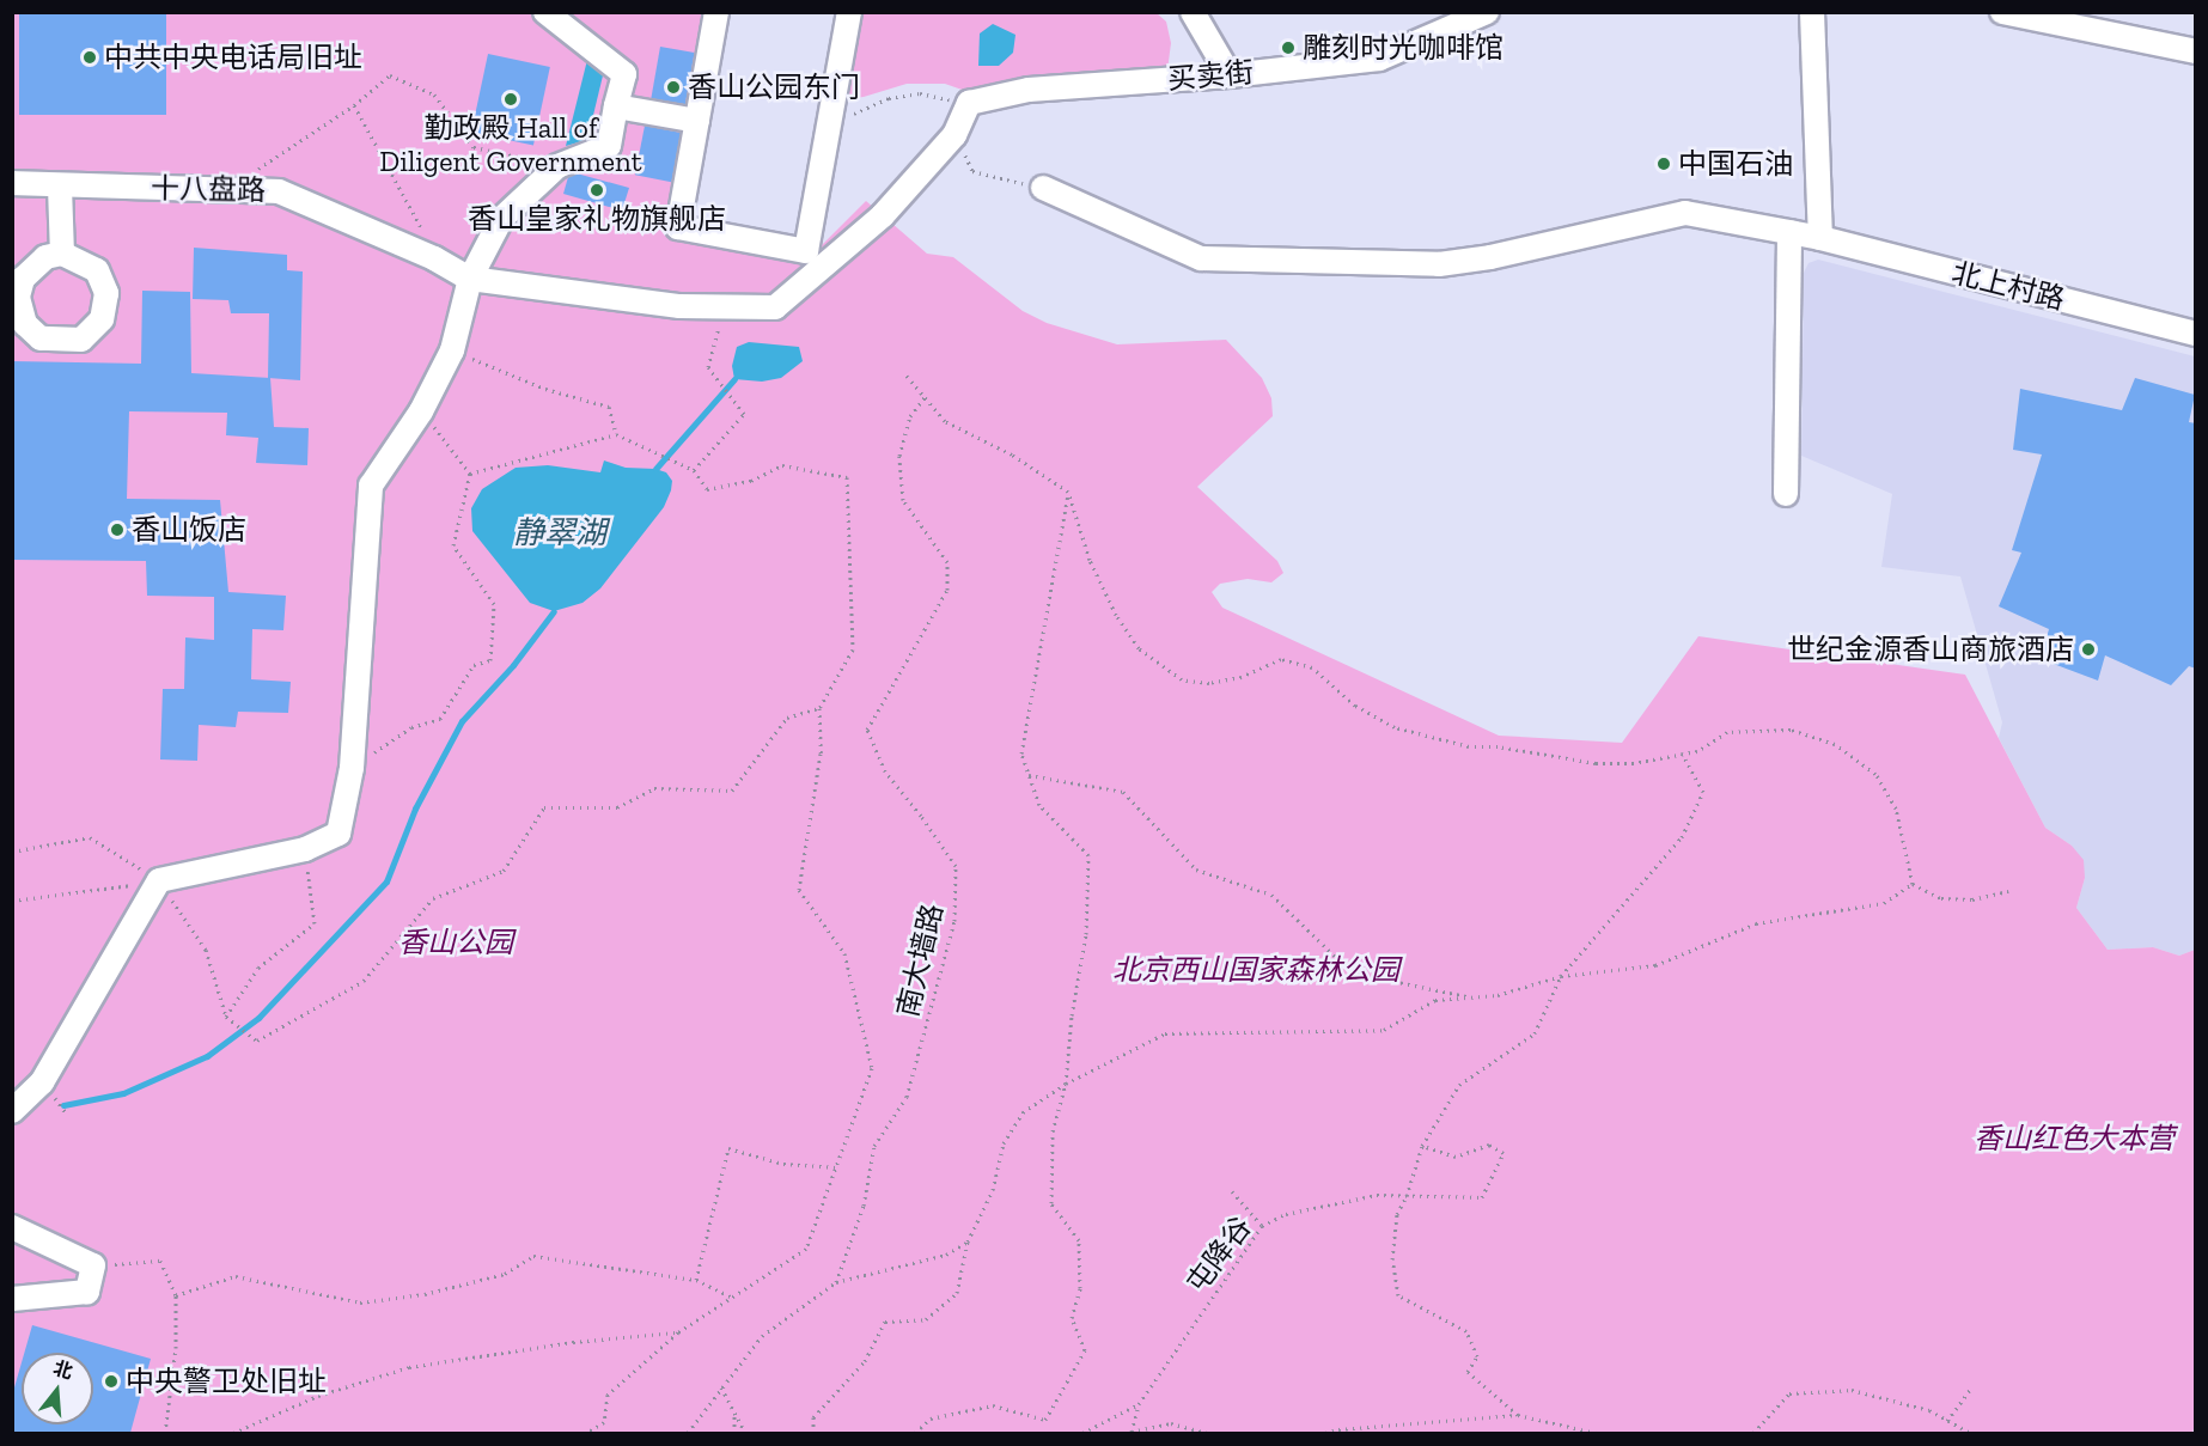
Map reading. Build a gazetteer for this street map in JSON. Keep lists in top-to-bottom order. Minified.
{"streets":{"street":["买卖街","十八盘路","北上村路"],"path":["南大墙路","屯降谷"]},"water":["静翠湖"],"parks":["香山公园","北京西山国家森林公园","香山红色大本营"],"places":["雕刻时光咖啡馆","中共中央电话局旧址","香山公园东门","勤政殿 Hall of Diligent Government","中国石油","香山皇家礼物旗舰店","香山饭店","世纪金源香山商旅酒店","中央警卫处旧址"],"north":"top"}
